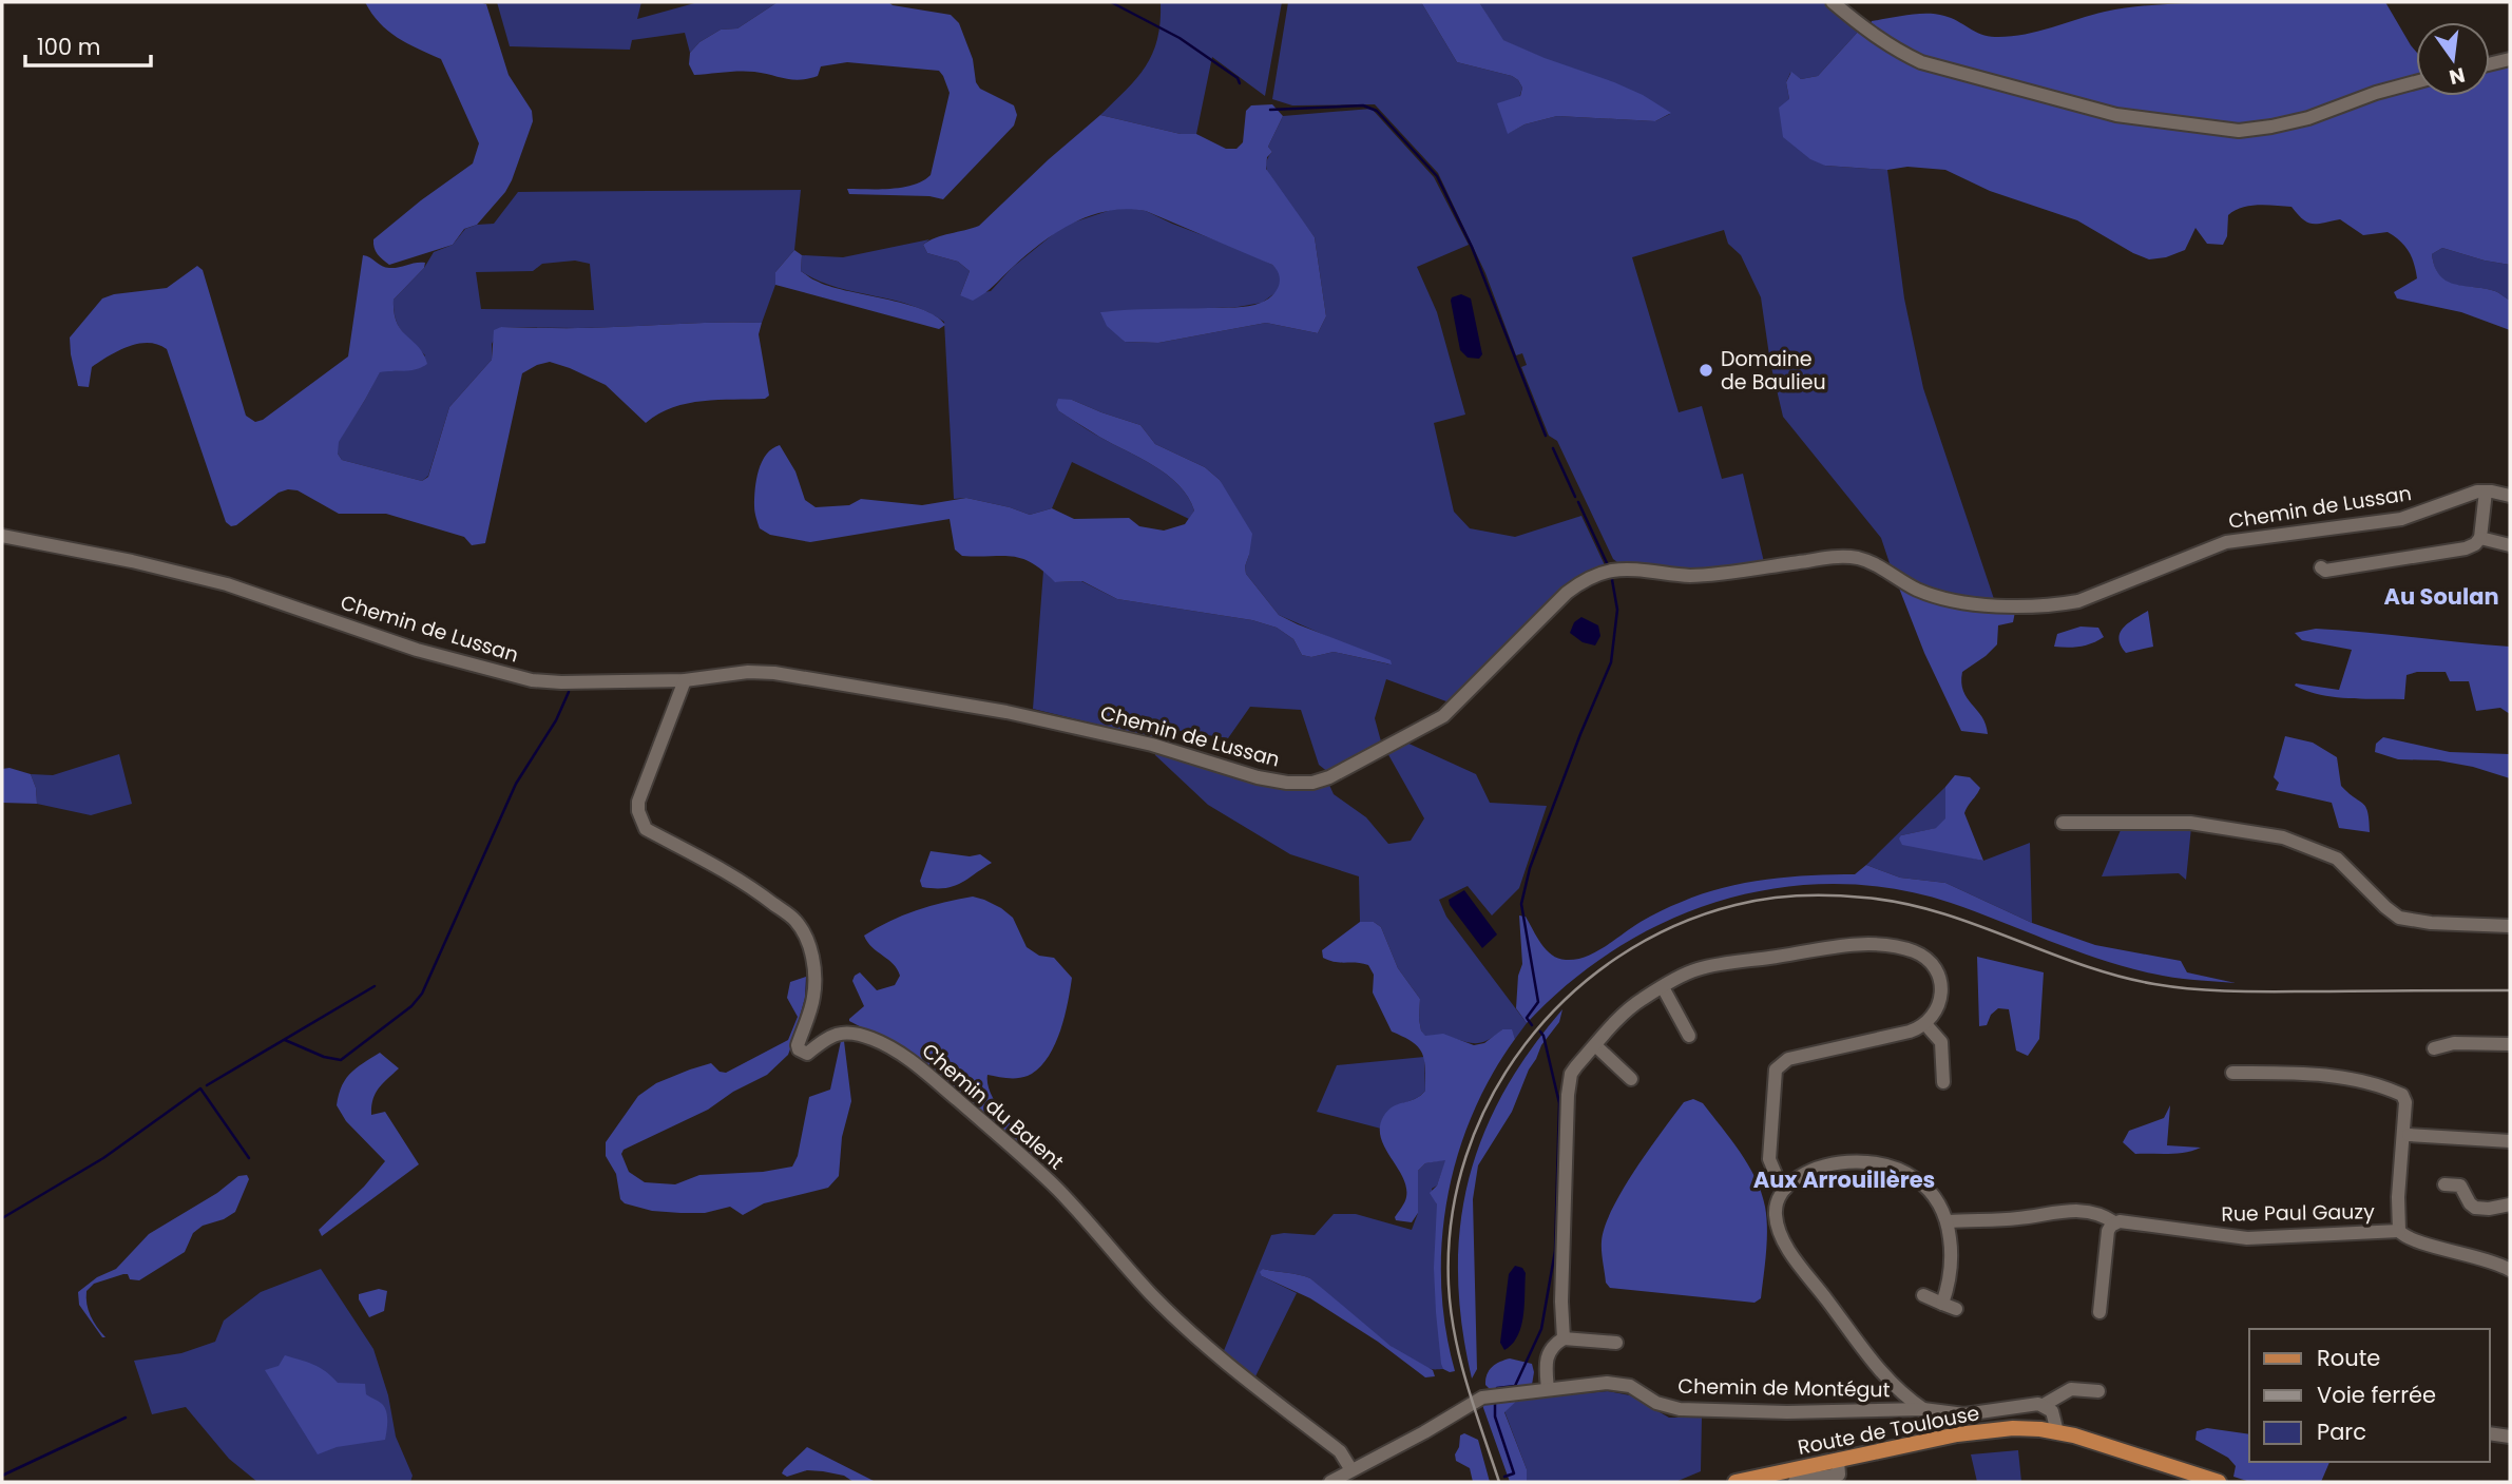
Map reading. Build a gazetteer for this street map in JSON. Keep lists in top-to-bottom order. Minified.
{"streets":{"main road":["Route de Toulouse"],"street":["Chemin de Lussan","Chemin du Balent","Rue Paul Gauzy","Chemin de Montégut"]},"crossings":[["Chemin de Lussan","Chemin du Balent"],["Chemin du Balent","Chemin de Montégut"]],"districts":["Au Soulan","Aux Arrouillères"],"places":["Domaine de Baulieu"],"legend":["Route","Voie ferrée","Parc"],"scale_bar":"100 m","north":"bottom"}
